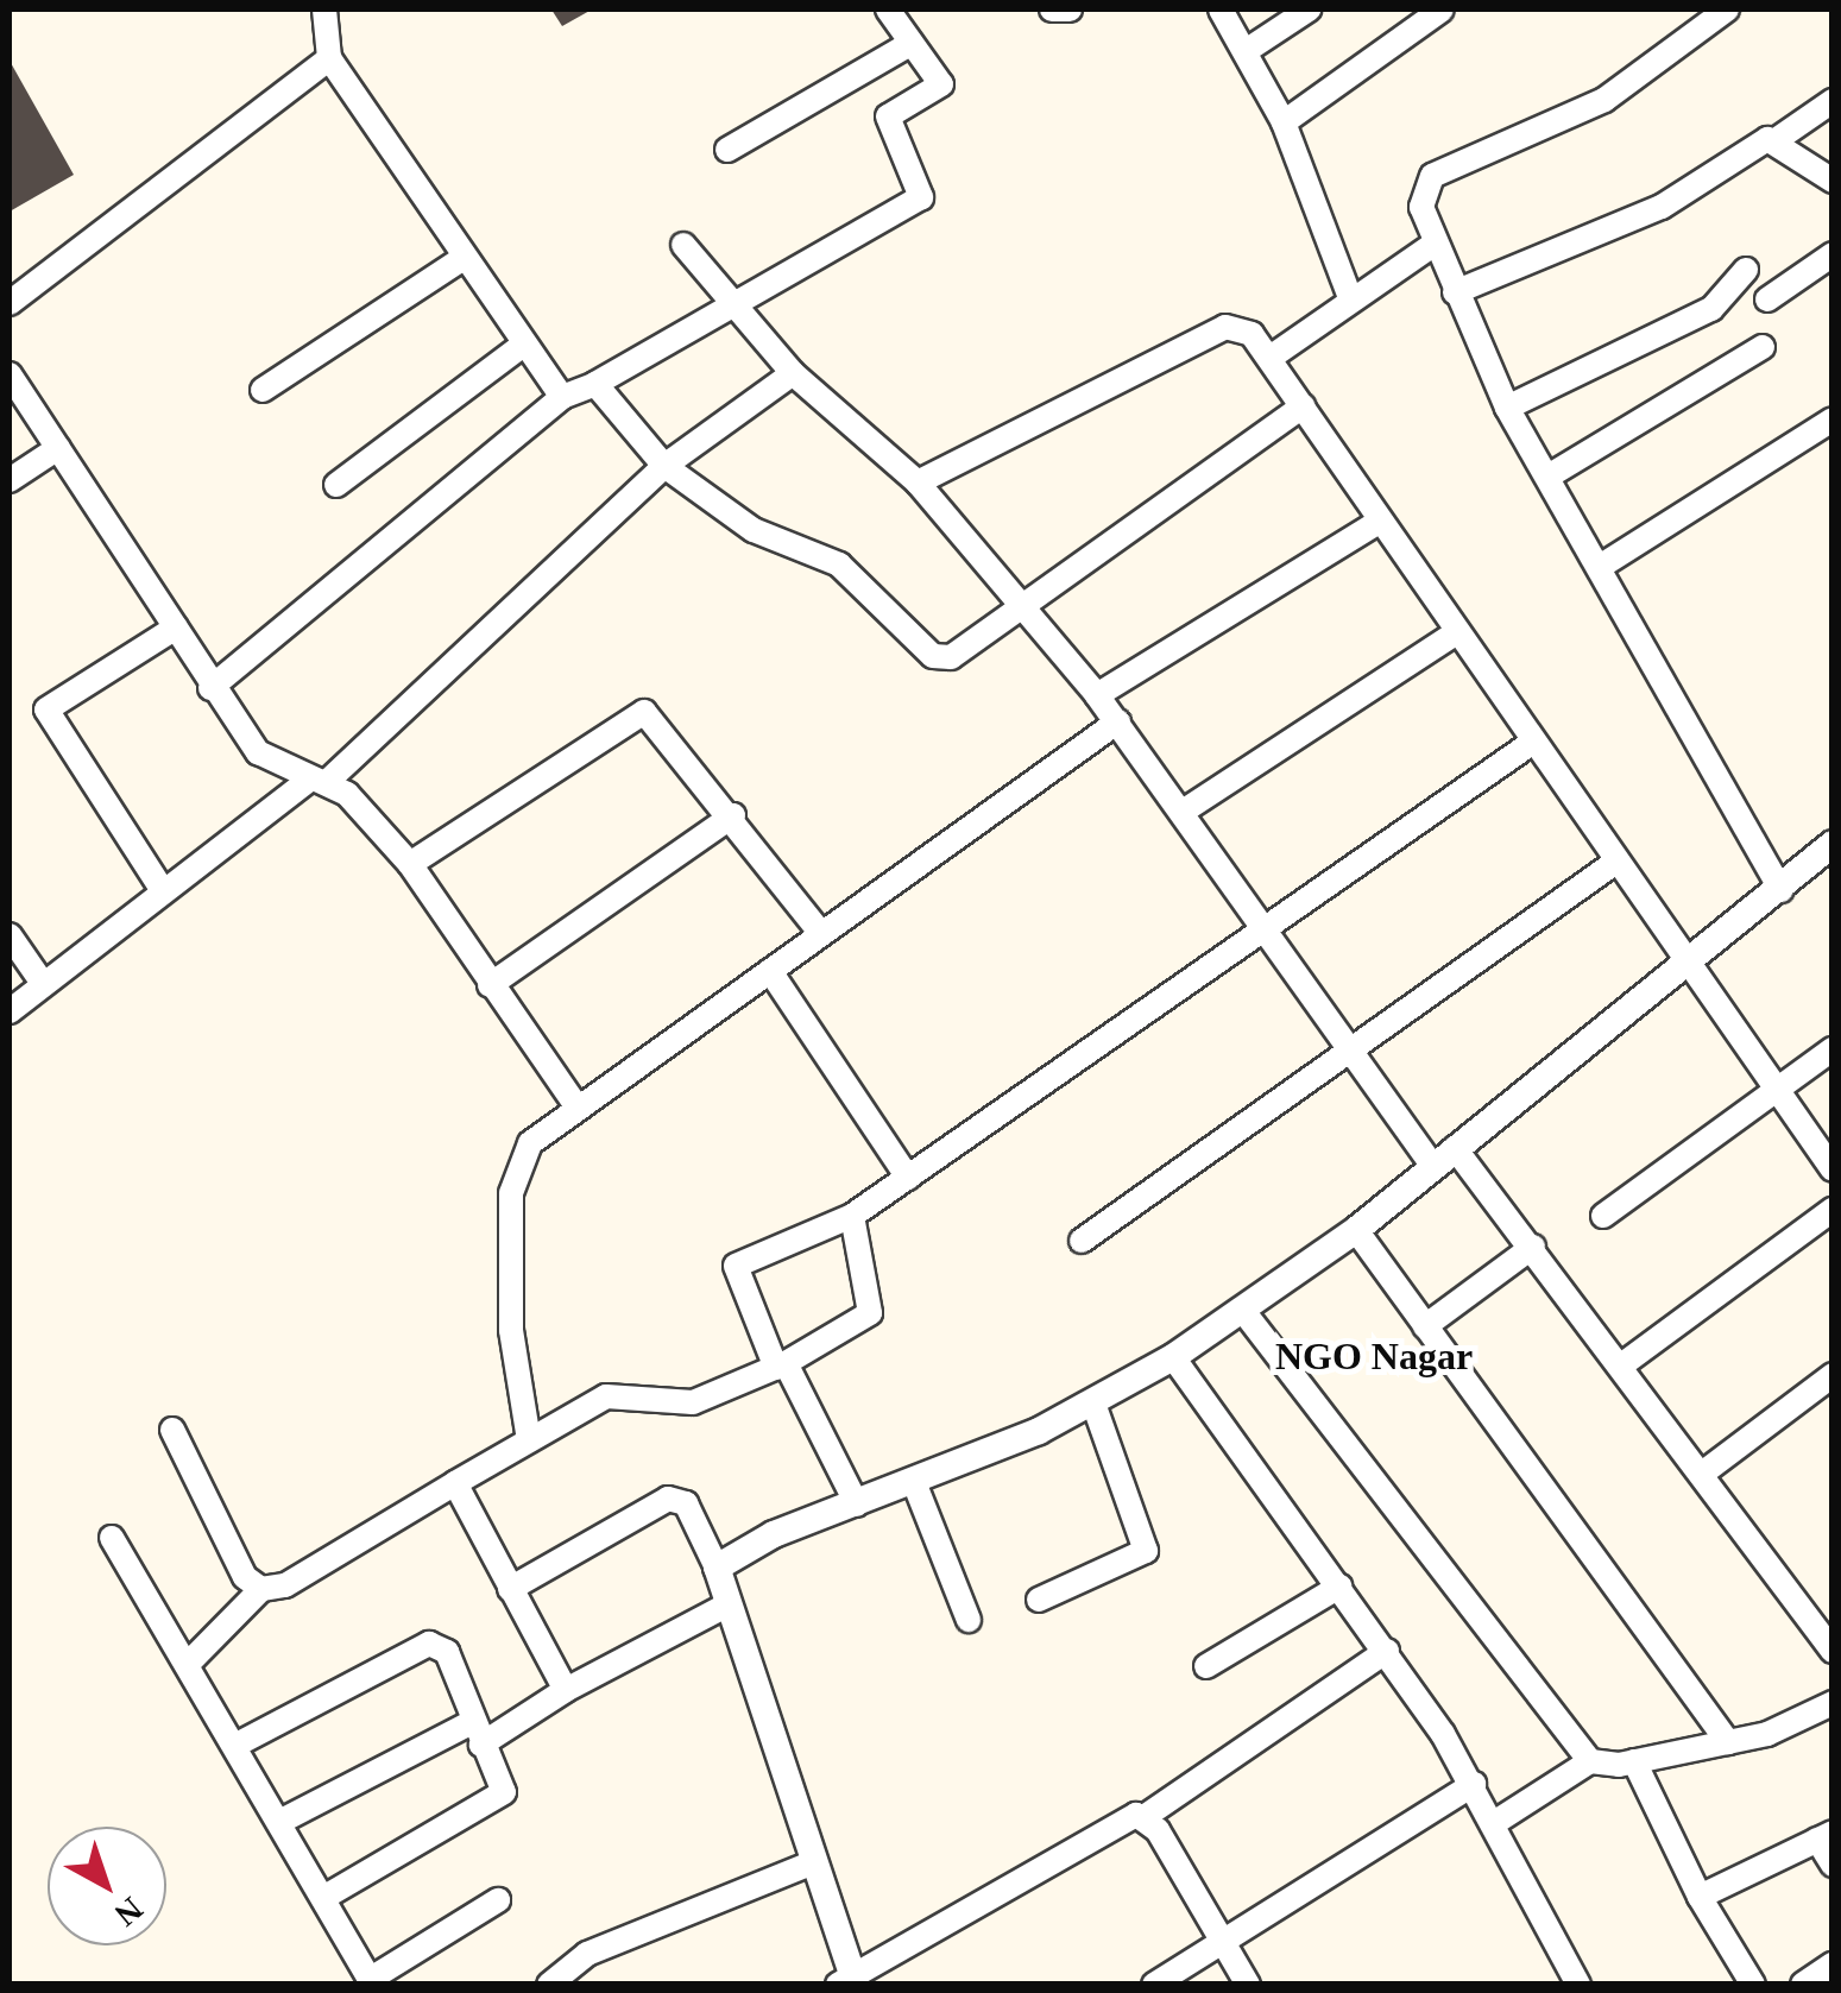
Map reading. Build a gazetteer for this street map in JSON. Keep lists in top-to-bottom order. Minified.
{"districts":["NGO Nagar"],"north":"bottom right"}
